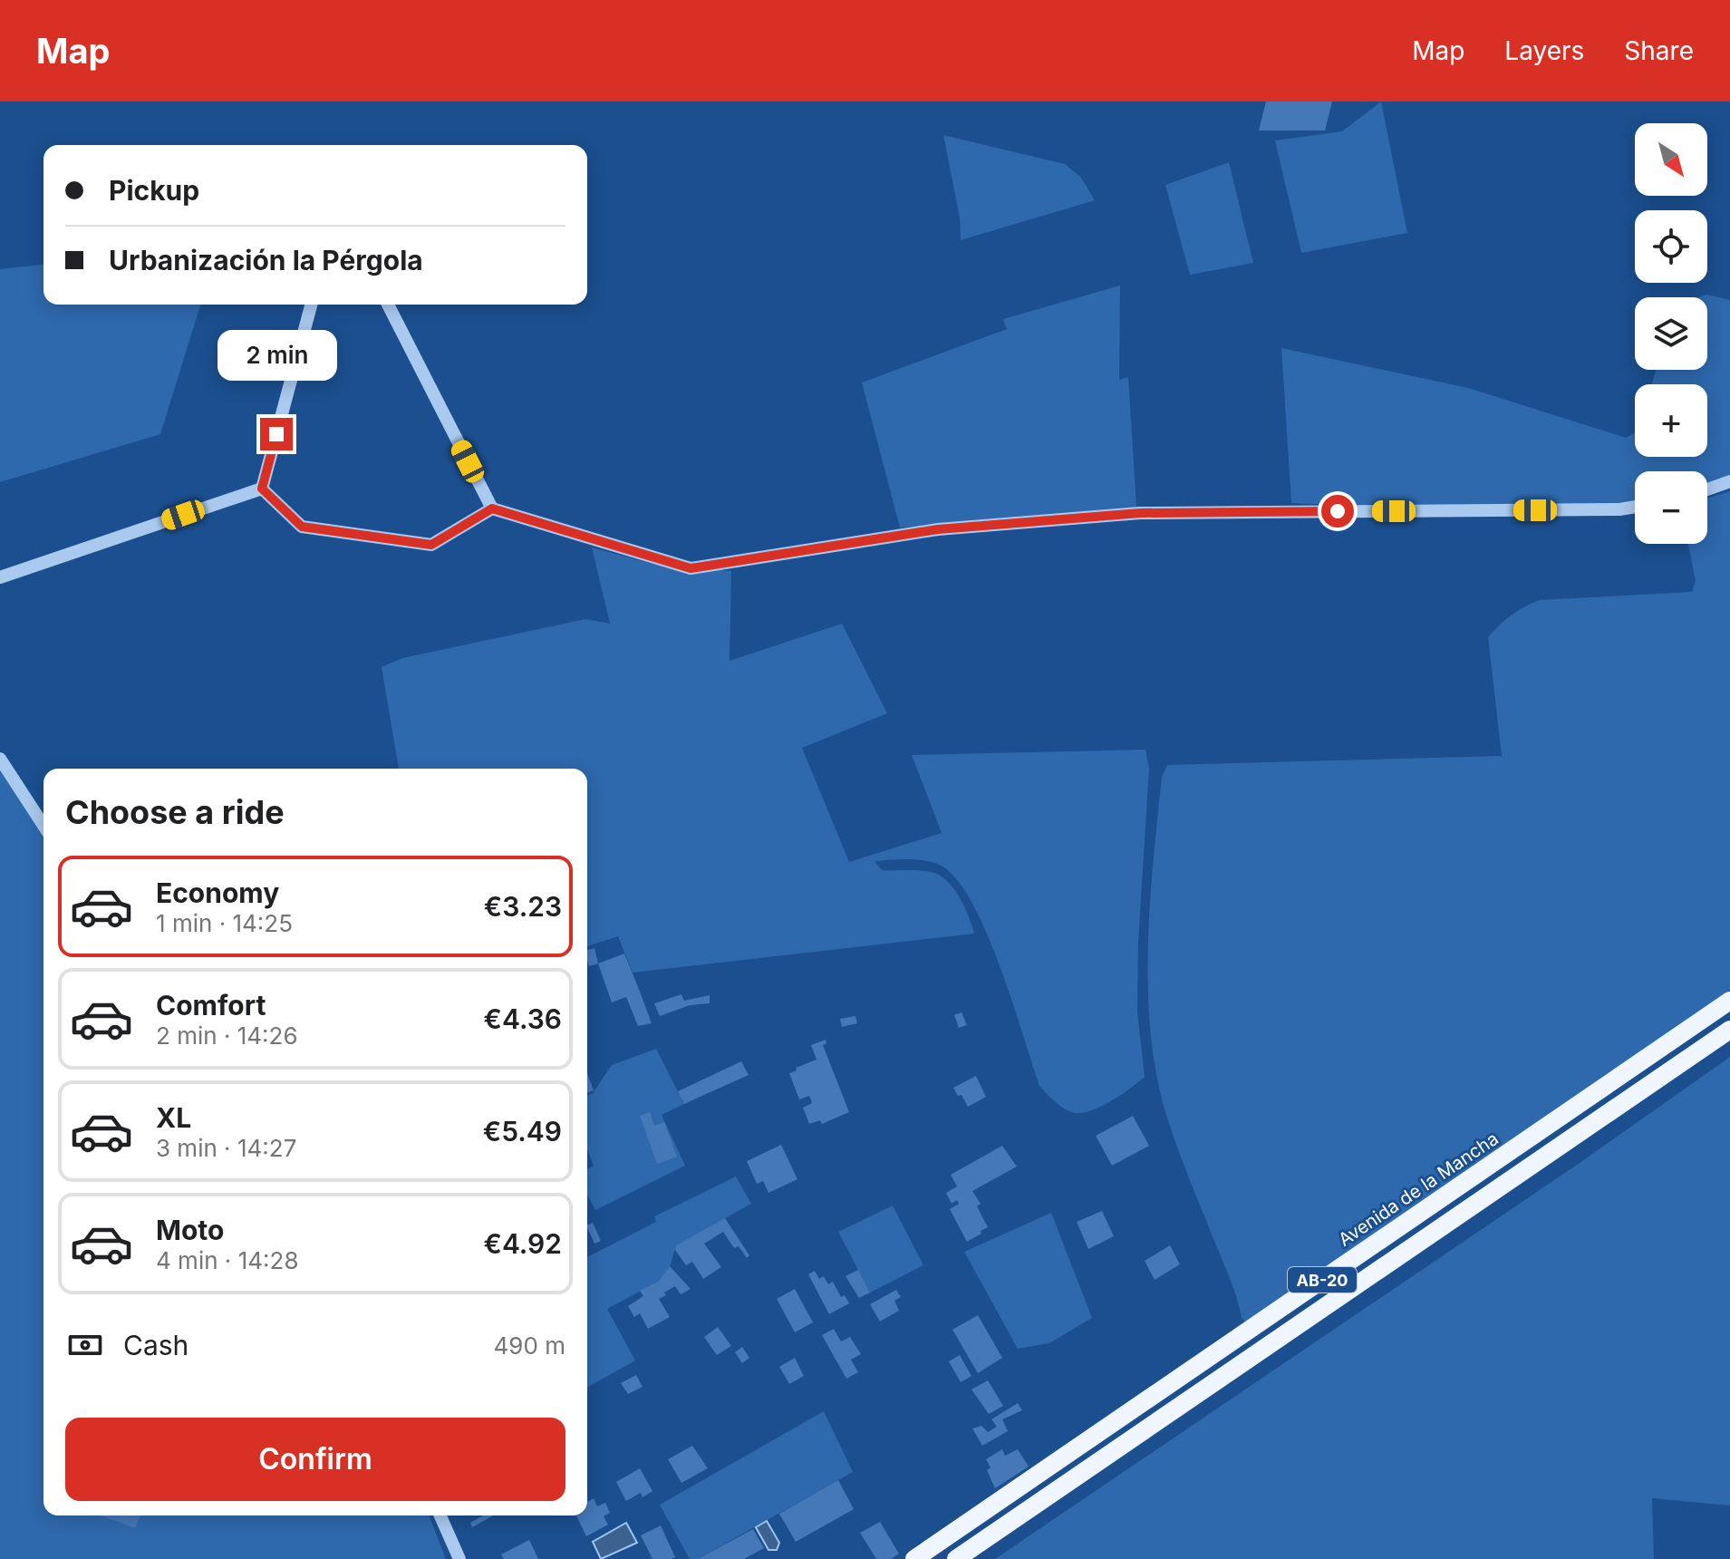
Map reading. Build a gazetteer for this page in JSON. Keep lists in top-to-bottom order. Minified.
{"streets":{"main road":["Avenida de la Mancha","AB-20"]},"north":"bottom right","page":{"header":"Map","nav":["Map","Layers","Share"],"map_buttons":["+","−"],"banner":["Pickup","Urbanización la Pérgola"],"bubble":"2 min","heading":"Choose a ride","list":[{"name":"Economy","note":"1 min · 14:25","value":"€3.23"},{"name":"Comfort","note":"2 min · 14:26","value":"€4.36"},{"name":"XL","note":"3 min · 14:27","value":"€5.49"},{"name":"Moto","note":"4 min · 14:28","value":"€4.92"}],"pay":["Cash","490 m"],"buttons":"Confirm"}}
